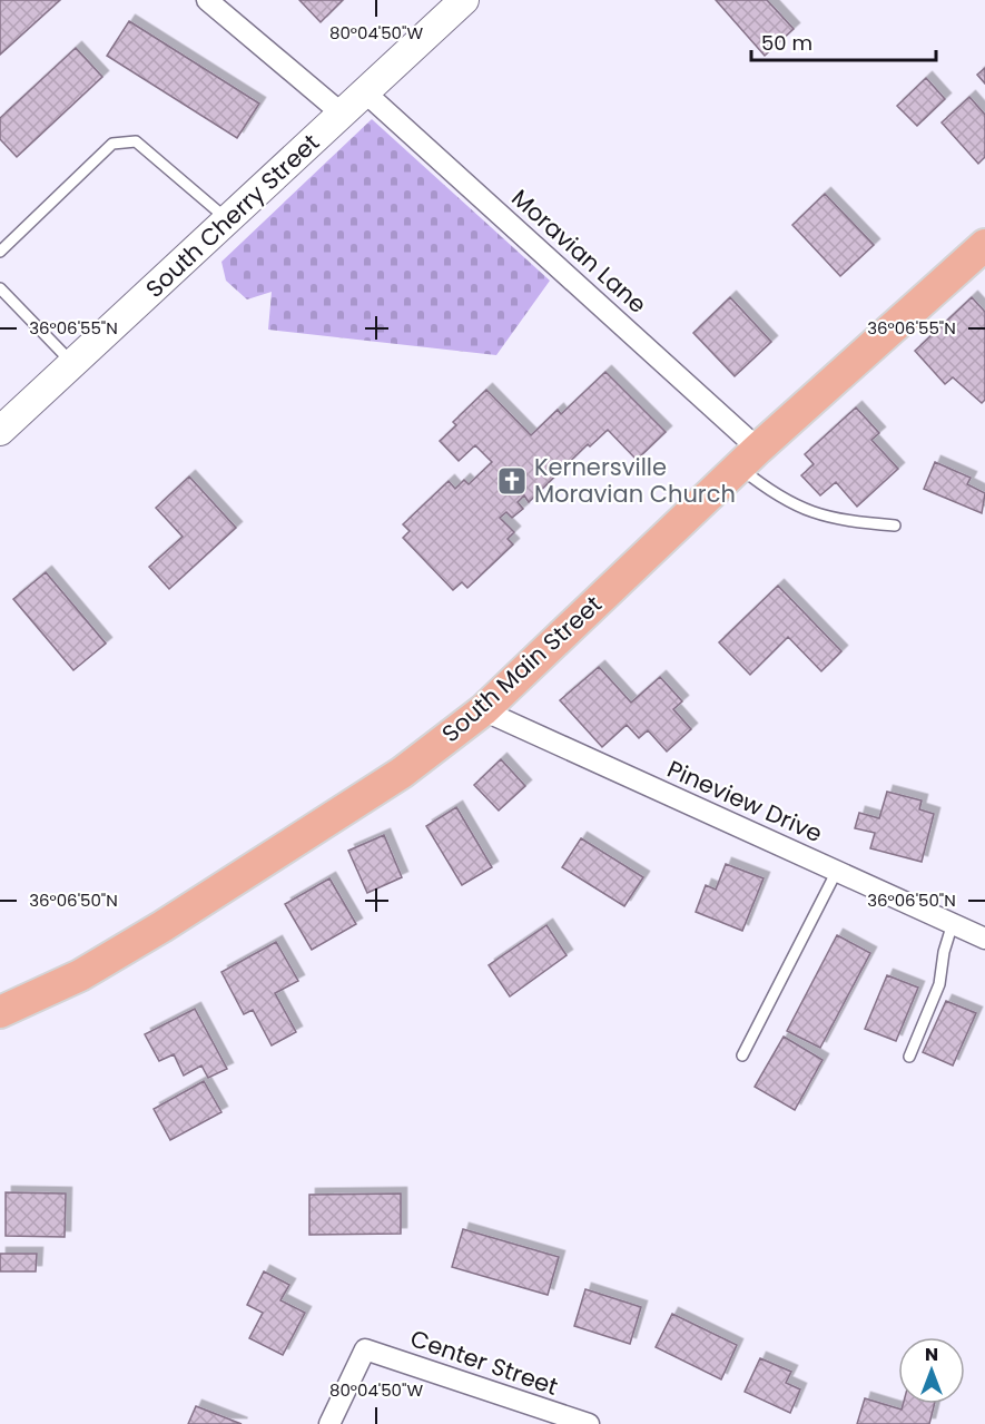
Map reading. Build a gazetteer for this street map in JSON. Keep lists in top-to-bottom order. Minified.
{"streets":{"main road":["South Cherry Street","South Main Street"],"street":["Moravian Lane","Pineview Drive","Center Street"]},"crossings":[["South Cherry Street","Moravian Lane"],["Moravian Lane","South Main Street"],["South Main Street","Pineview Drive"]],"places":{"church":["Kernersville Moravian Church"]},"scale_bar":"50 m","north":"top","coordinates":["80°04'50\"W","36°06'55\"N","36°06'50\"N"]}
